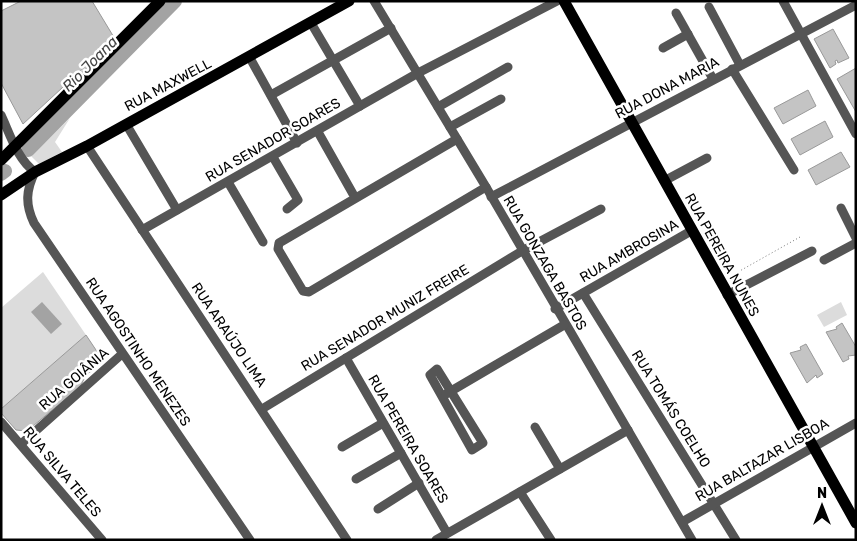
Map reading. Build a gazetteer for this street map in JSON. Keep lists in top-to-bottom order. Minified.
{"streets":{"main road":["RUA MAXWELL","RUA PEREIRA NUNES"],"street":["RUA DONA MARIA","RUA SENADOR SOARES","RUA AMBROSINA","RUA GONZAGA BASTOS","RUA SENADOR MUNIZ FREIRE","RUA ARAÚJO LIMA","RUA AGOSTINHO MENEZES","RUA GOIÂNIA","RUA TOMÁS COELHO","RUA PEREIRA SOARES","RUA BALTAZAR LISBOA","RUA SILVA TELES"]},"crossings":[["RUA MAXWELL","RUA ARAÚJO LIMA"],["RUA MAXWELL","RUA AGOSTINHO MENEZES"],["RUA DONA MARIA","RUA PEREIRA NUNES"],["RUA DONA MARIA","RUA GONZAGA BASTOS"],["RUA SENADOR SOARES","RUA GONZAGA BASTOS"],["RUA SENADOR SOARES","RUA ARAÚJO LIMA"],["RUA AMBROSINA","RUA PEREIRA NUNES"],["RUA AMBROSINA","RUA GONZAGA BASTOS"],["RUA AMBROSINA","RUA TOMÁS COELHO"],["RUA PEREIRA NUNES","RUA BALTAZAR LISBOA"],["RUA GONZAGA BASTOS","RUA SENADOR MUNIZ FREIRE"],["RUA GONZAGA BASTOS","RUA BALTAZAR LISBOA"],["RUA SENADOR MUNIZ FREIRE","RUA ARAÚJO LIMA"],["RUA SENADOR MUNIZ FREIRE","RUA PEREIRA SOARES"],["RUA AGOSTINHO MENEZES","RUA GOIÂNIA"],["RUA GOIÂNIA","RUA SILVA TELES"],["RUA TOMÁS COELHO","RUA BALTAZAR LISBOA"]],"water":["Rio Joana"],"north":"top"}
